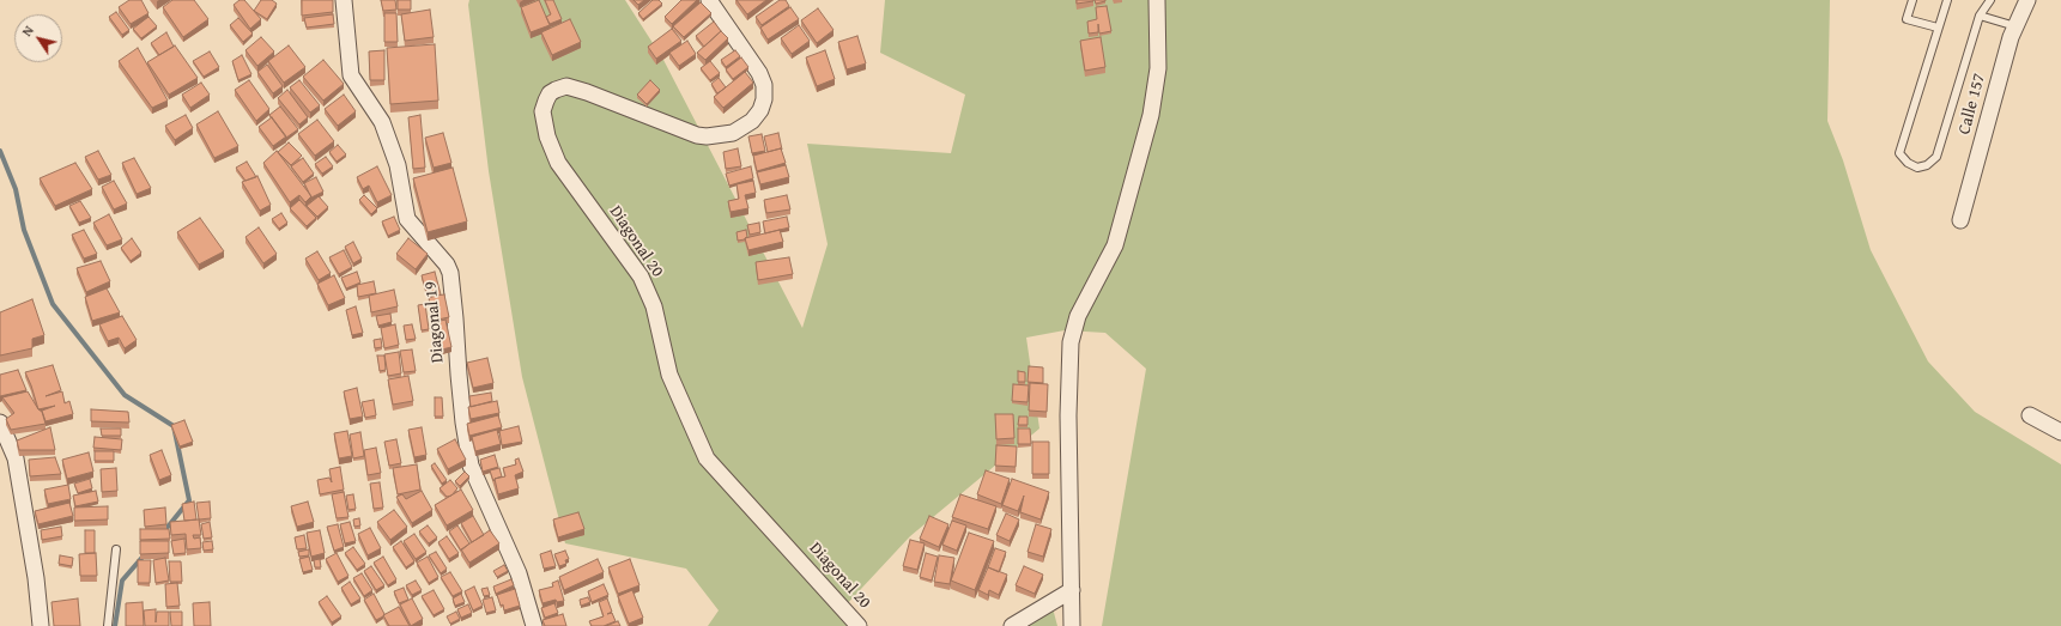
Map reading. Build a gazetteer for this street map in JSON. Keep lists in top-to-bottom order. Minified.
{"streets":{"street":["Calle 157","Diagonal 20","Diagonal 19"]},"north":"top left"}
